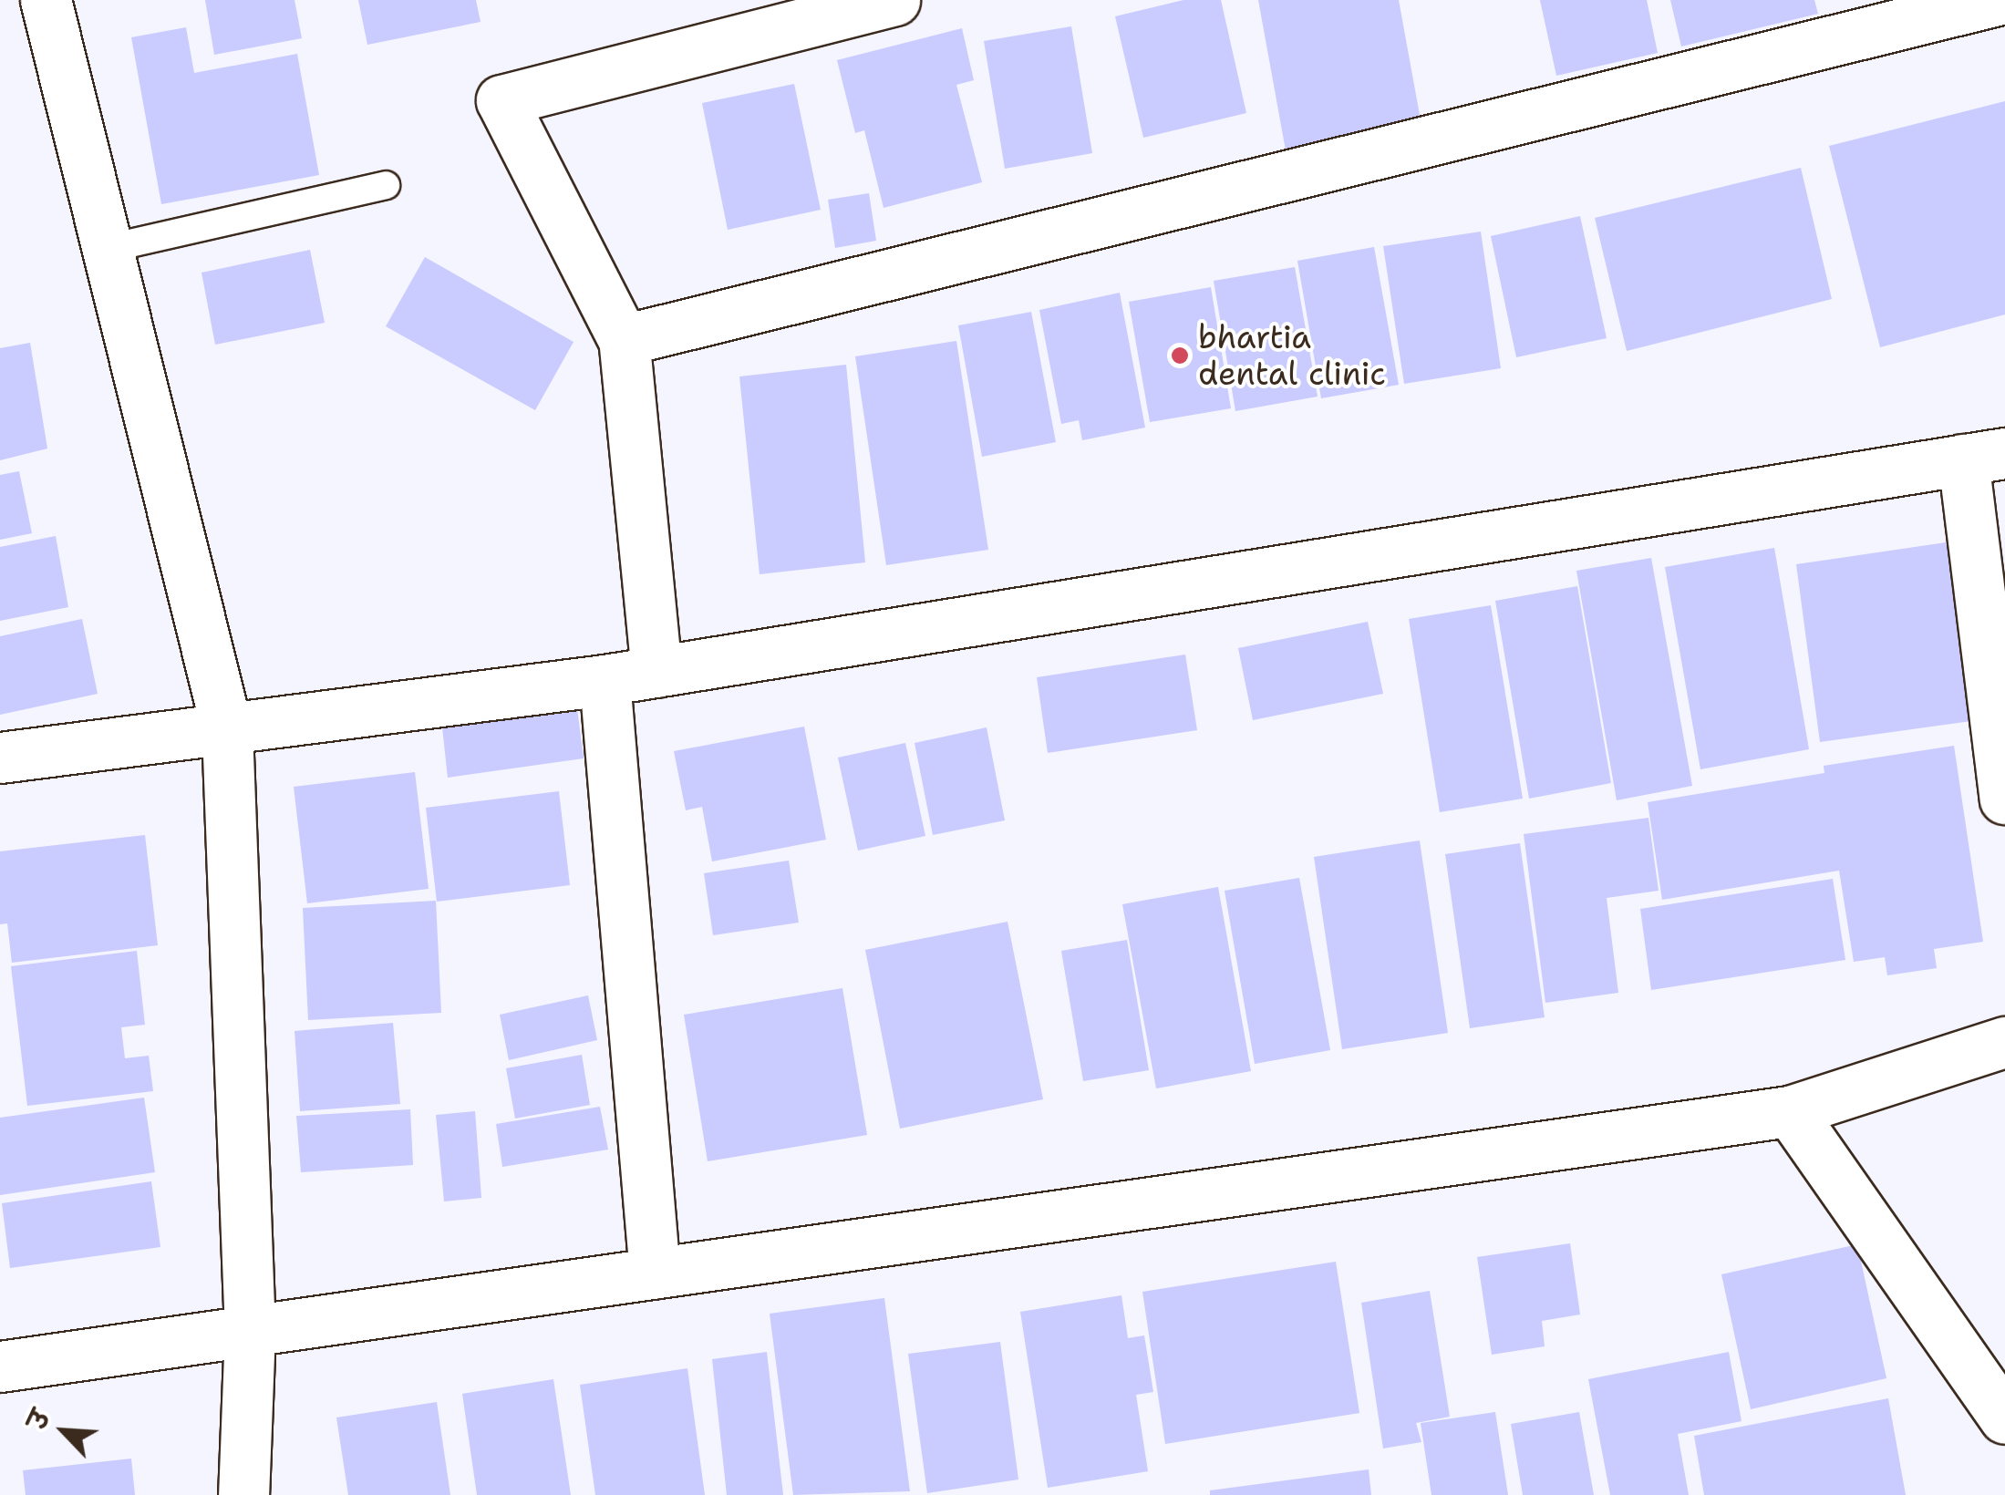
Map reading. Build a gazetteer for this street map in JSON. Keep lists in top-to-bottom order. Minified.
{"places":["bhartia dental clinic"],"north":"top left"}
